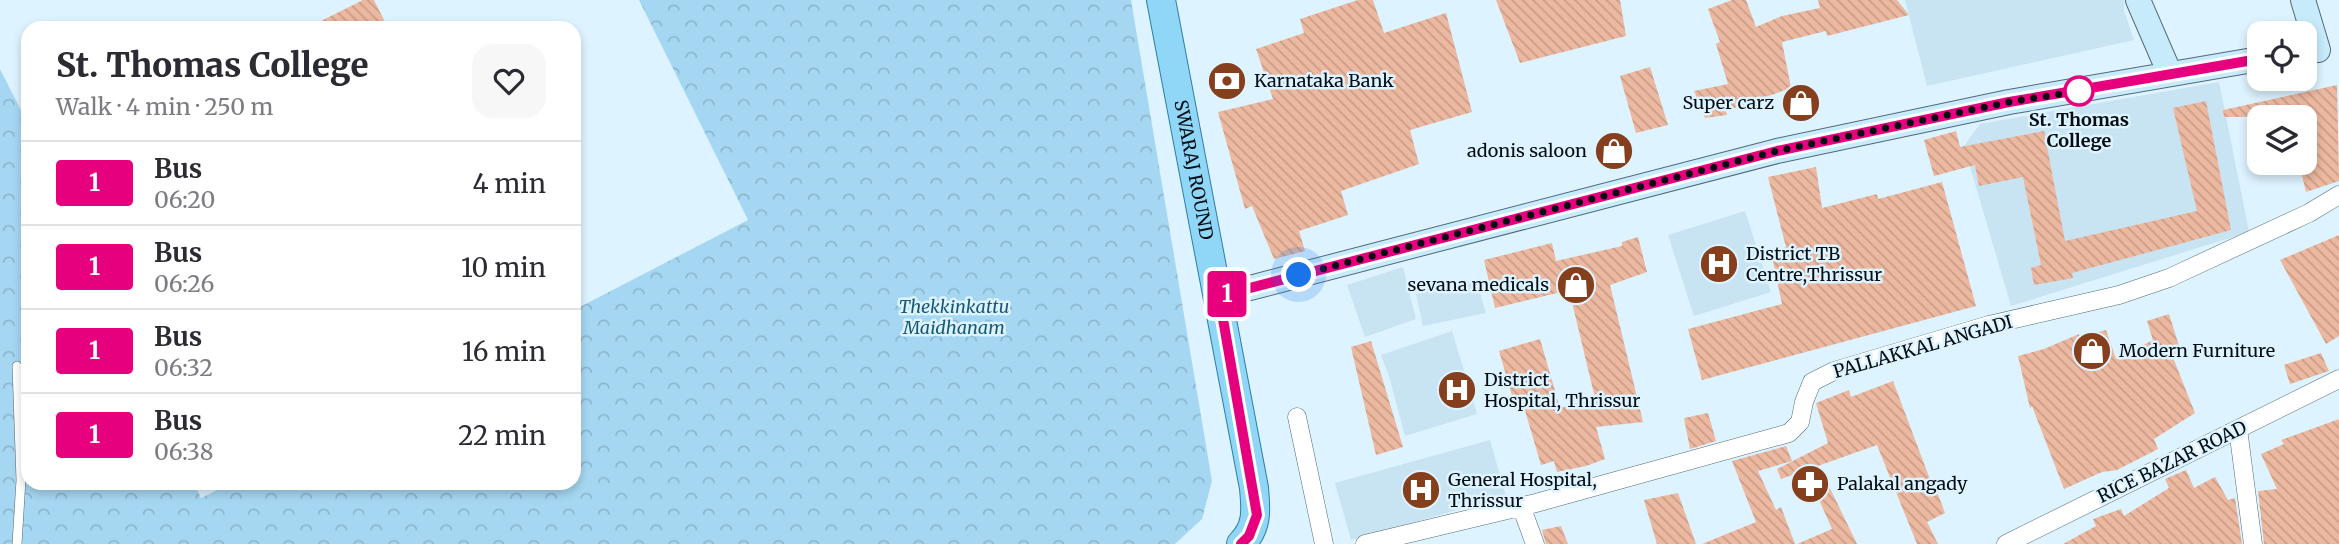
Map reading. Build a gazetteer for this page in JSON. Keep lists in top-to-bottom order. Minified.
{"streets":{"main road":["SWARAJ ROUND"],"street":["PALLAKKAL ANGADI","RICE BAZAR ROAD"]},"parks":["Thekkinkattu Maidhanam"],"places":{"bank":["Karnataka Bank"],"other":["St. Thomas College"],"shop":["Super carz","adonis saloon","sevana medicals","Modern Furniture"],"hospital":["District TB Centre,Thrissur","District Hospital, Thrissur","General Hospital, Thrissur"],"pharmacy":["Palakal angady"]},"lines":["bus line 1"],"page":{"on_map":"1","heading":["St. Thomas College","Walk · 4 min · 250 m"],"list":[{"mark":"1","name":"Bus","note":"06:20","value":"4 min"},{"mark":"1","name":"Bus","note":"06:26","value":"10 min"},{"mark":"1","name":"Bus","note":"06:32","value":"16 min"},{"mark":"1","name":"Bus","note":"06:38","value":"22 min"}]}}
